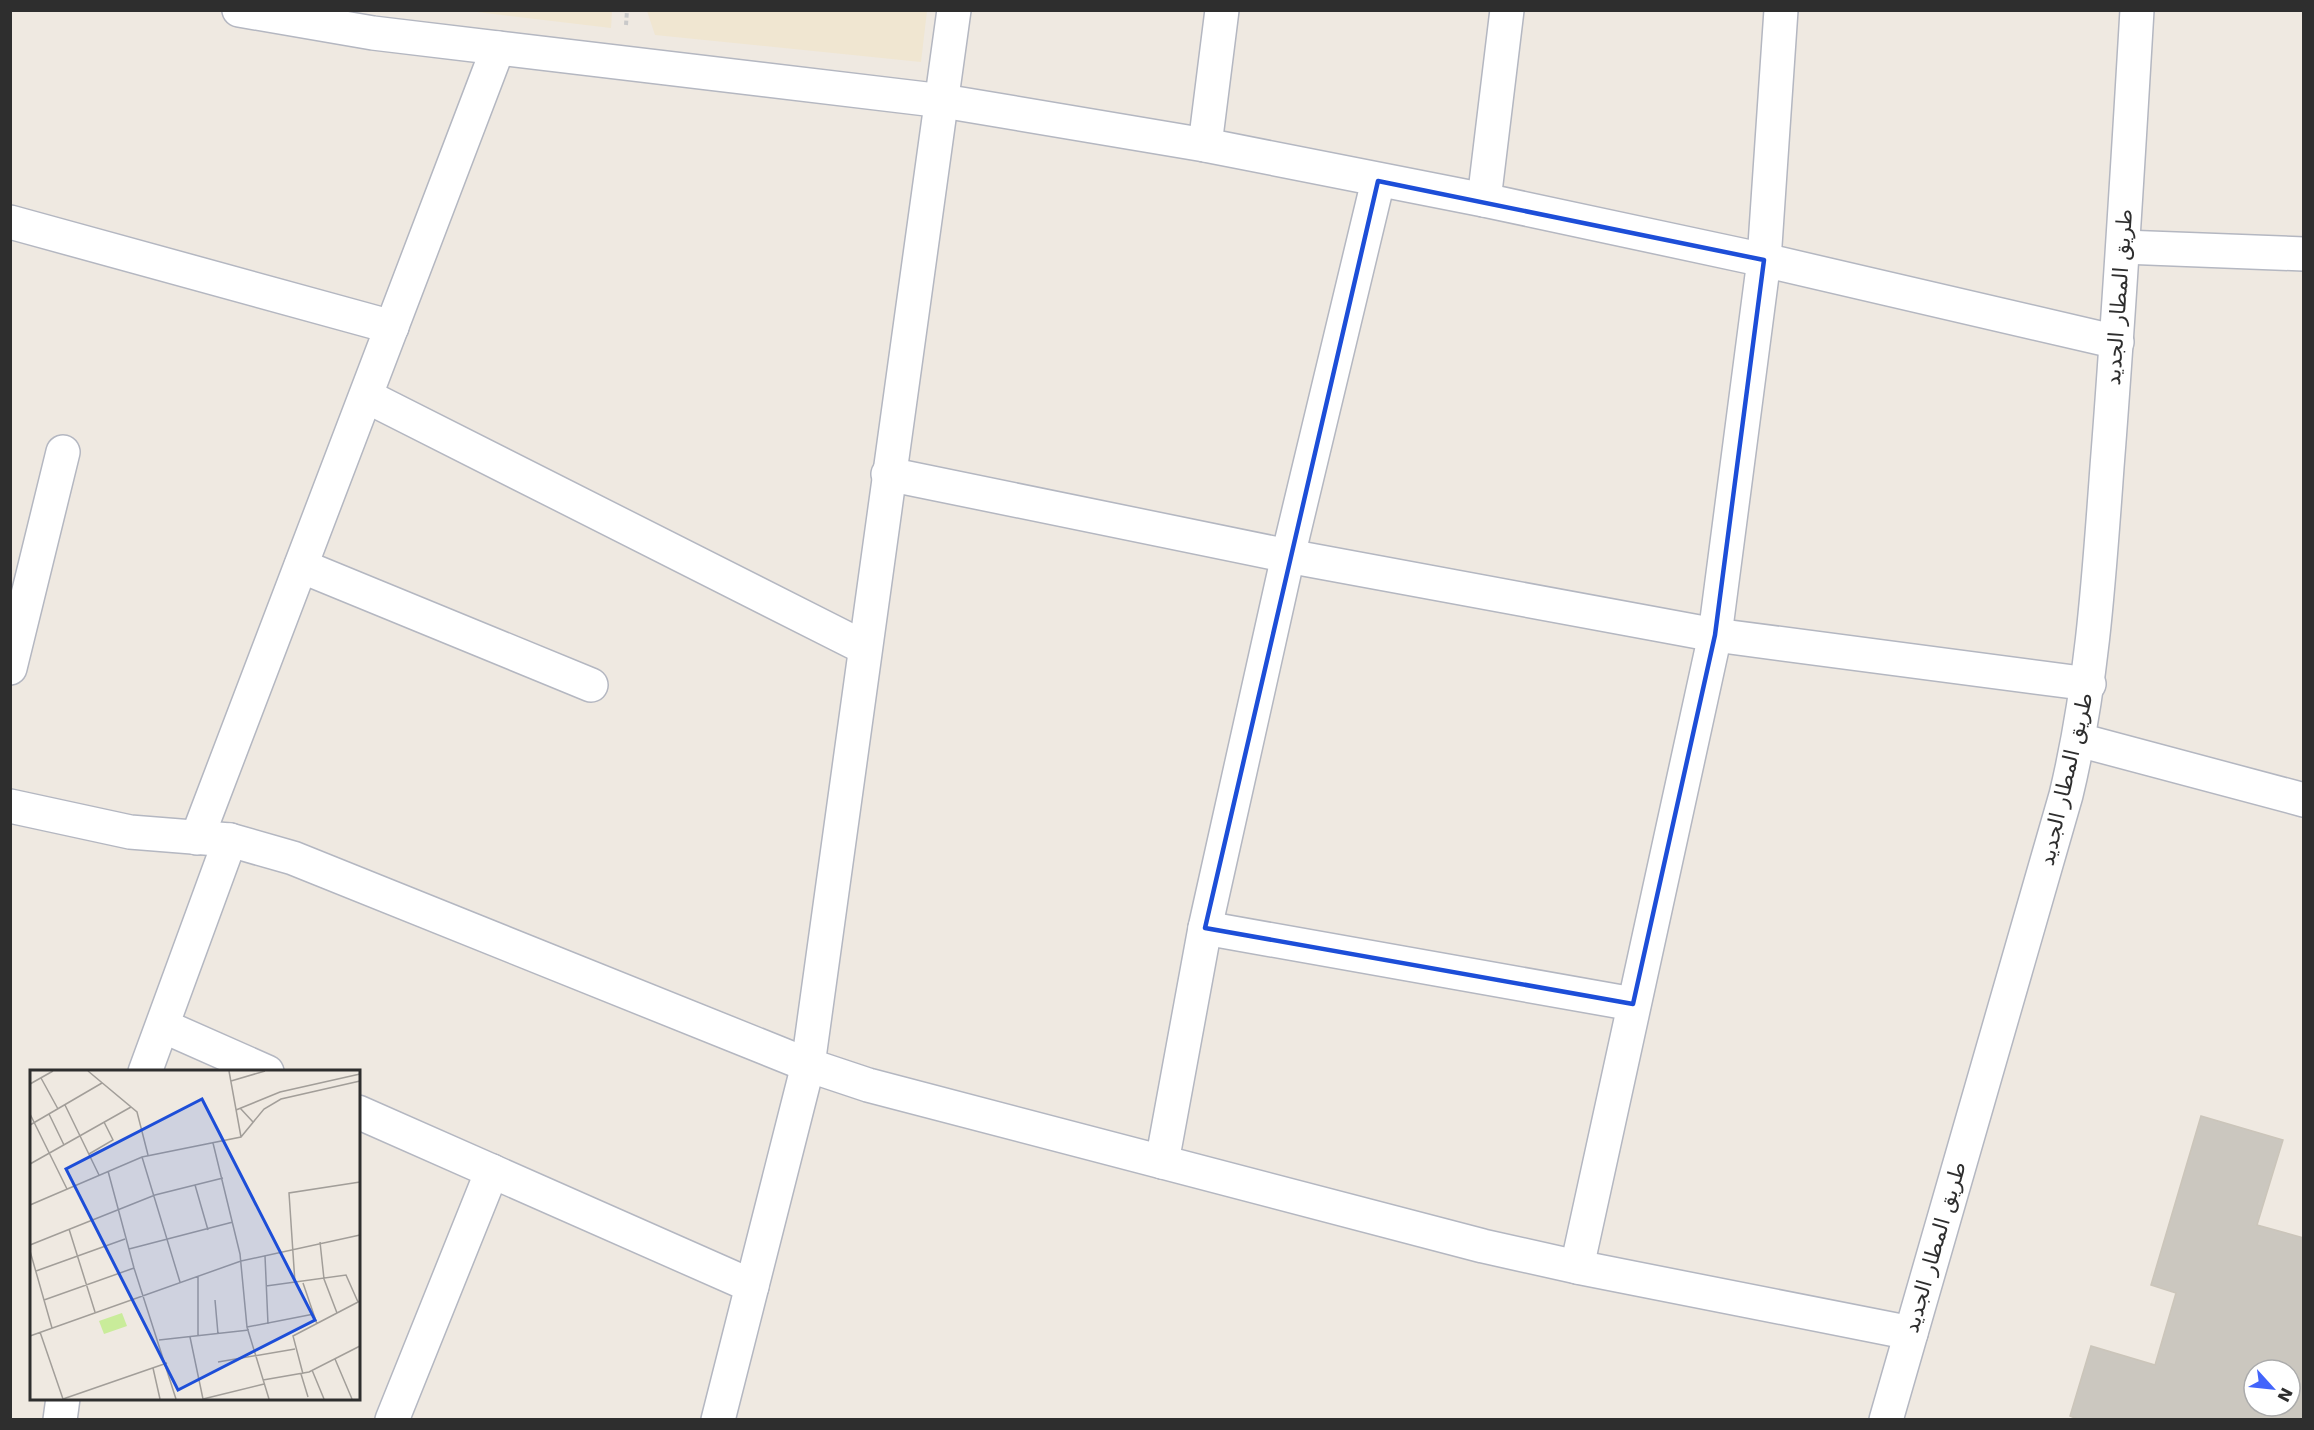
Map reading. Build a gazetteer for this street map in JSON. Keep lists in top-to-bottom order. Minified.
{"streets":{"street":["طريق المطار الجديد"]},"north":"bottom right"}
